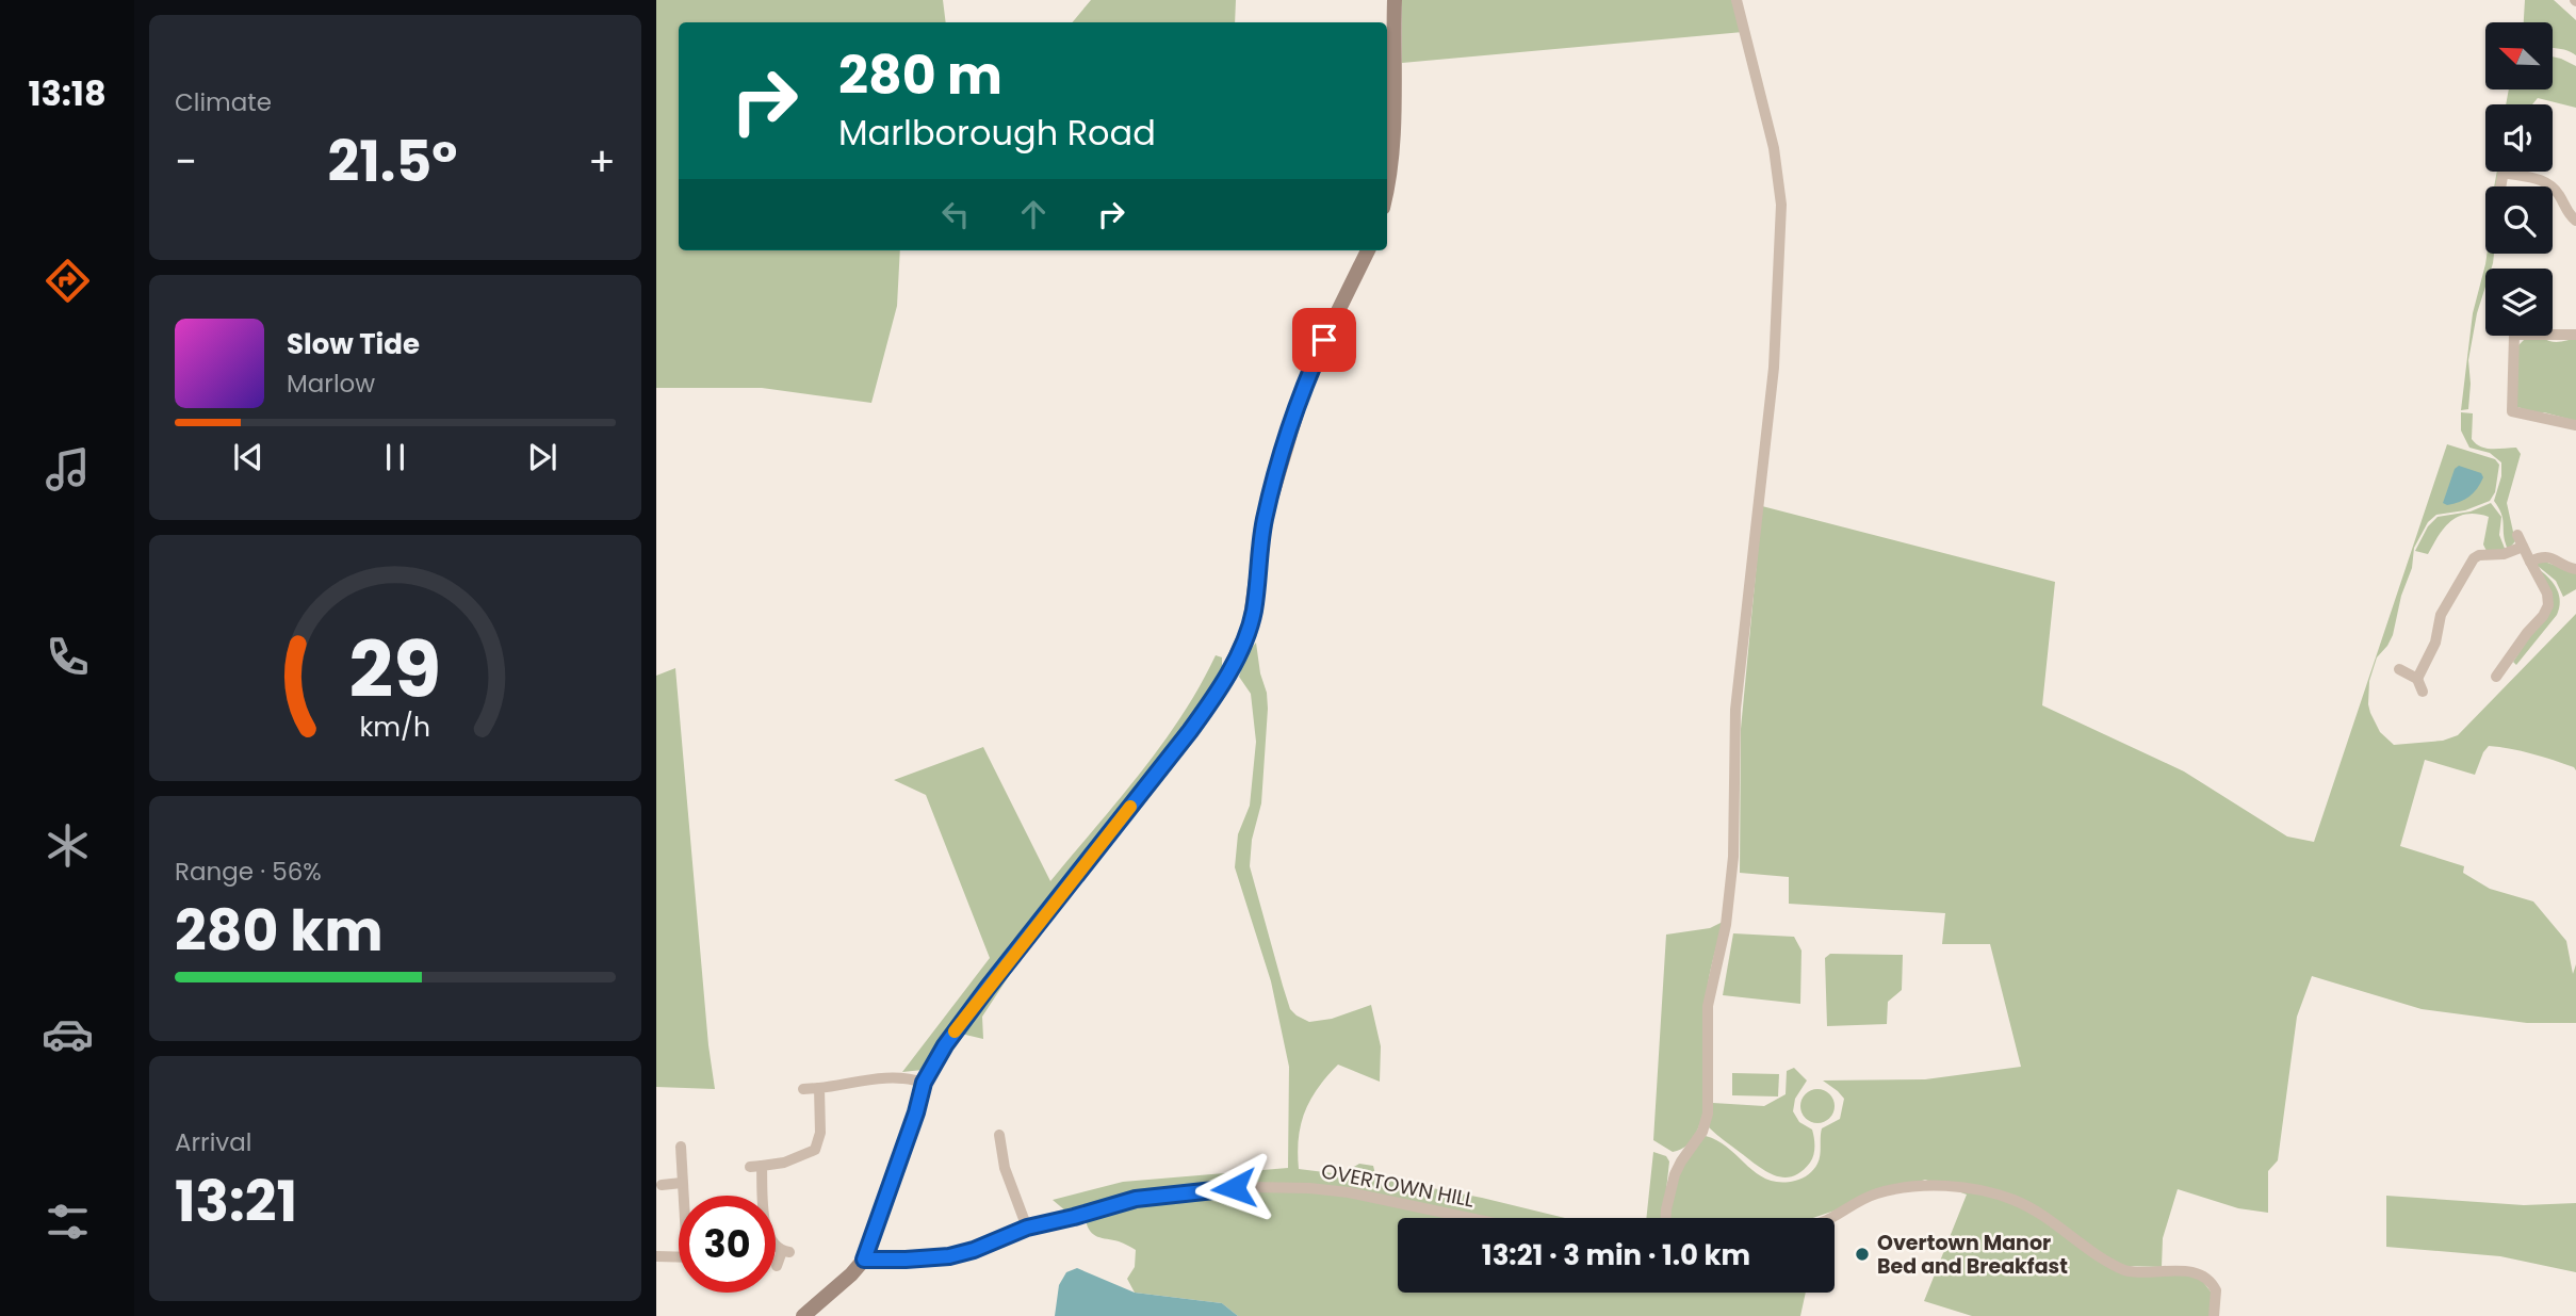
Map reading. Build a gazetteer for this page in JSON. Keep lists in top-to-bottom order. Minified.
{"streets":{"street":["OVERTOWN HILL"]},"places":["Overtown Manor Bed and Breakfast"],"north":"top left","page":{"tabs":"13:18","tile":["Climate",["Range · 56%","280 km"],["Arrival","13:21"]],"turn":["280 m","Marlborough Road"],"heat":["−","21.5°","+"],"song":["Slow Tide","Marlow"],"limit":"30","trip":"13:21 · 3 min · 1.0 km","gauge":["29","km/h"]}}
